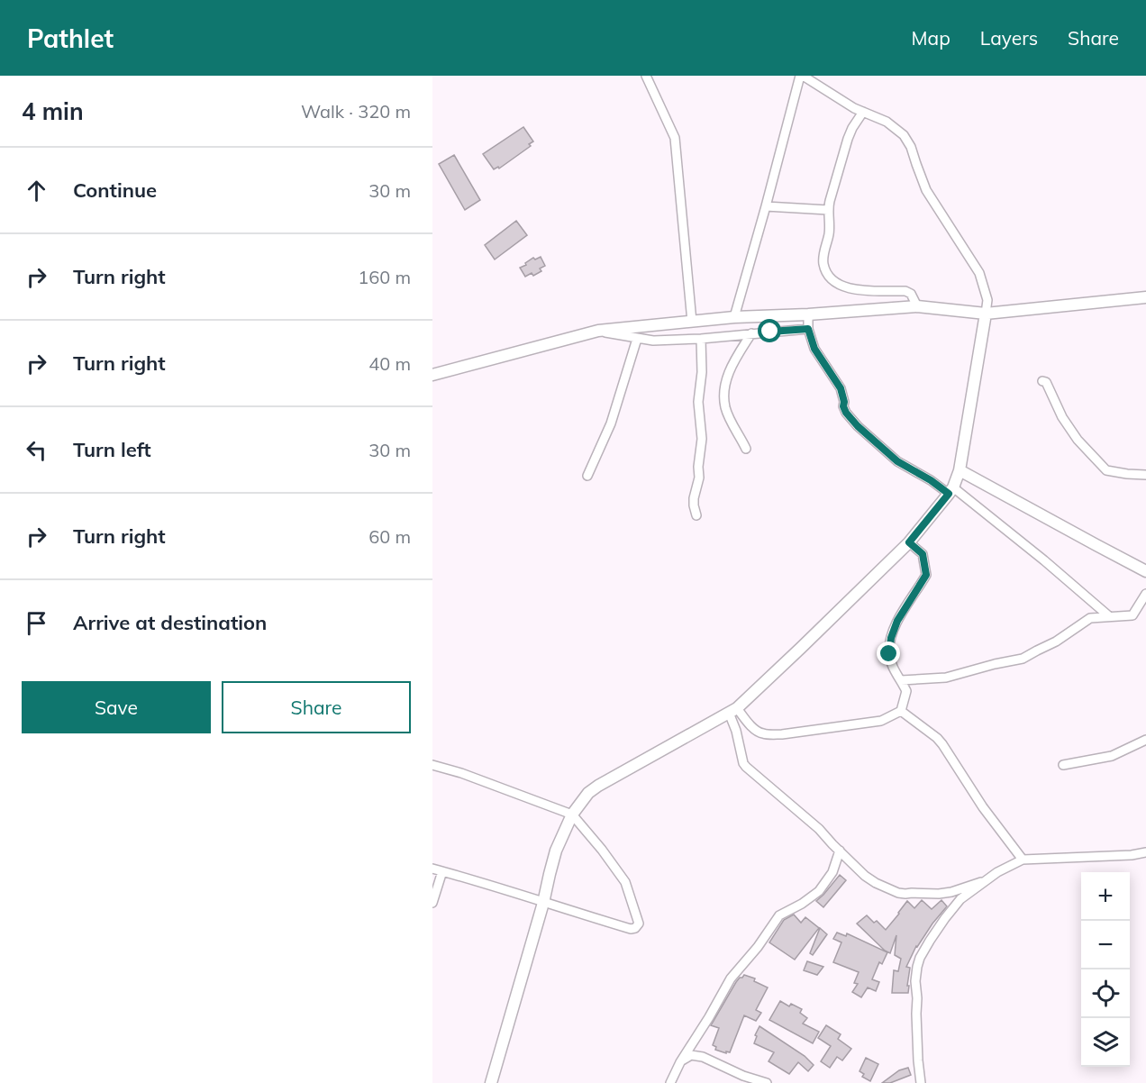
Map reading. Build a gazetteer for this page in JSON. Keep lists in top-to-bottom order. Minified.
{"page":{"header":"Pathlet","nav":["Map","Layers","Share"],"heading":["4 min","Walk · 320 m"],"list":[["Continue","30 m"],["Turn right","160 m"],["Turn right","40 m"],["Turn left","30 m"],["Turn right","60 m"],"Arrive at destination"],"buttons":["Save","Share"],"map_buttons":["+","−"]}}
